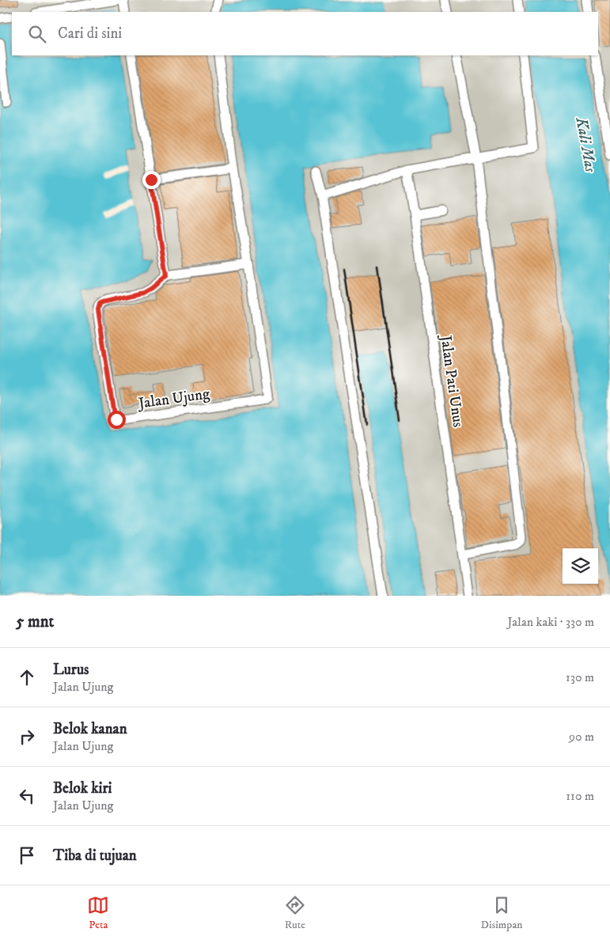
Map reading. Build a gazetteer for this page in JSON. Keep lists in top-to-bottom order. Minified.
{"streets":{"lane":["Jalan Pati Unus","Jalan Ujung"]},"water":["Kali Mas"],"page":{"search":"Cari di sini","heading":["5 mnt","Jalan kaki · 330 m"],"list":[["Lurus","Jalan Ujung","130 m"],["Belok kanan","Jalan Ujung","90 m"],["Belok kiri","Jalan Ujung","110 m"],"Tiba di tujuan"],"nav":["Peta","Rute","Disimpan"]}}
